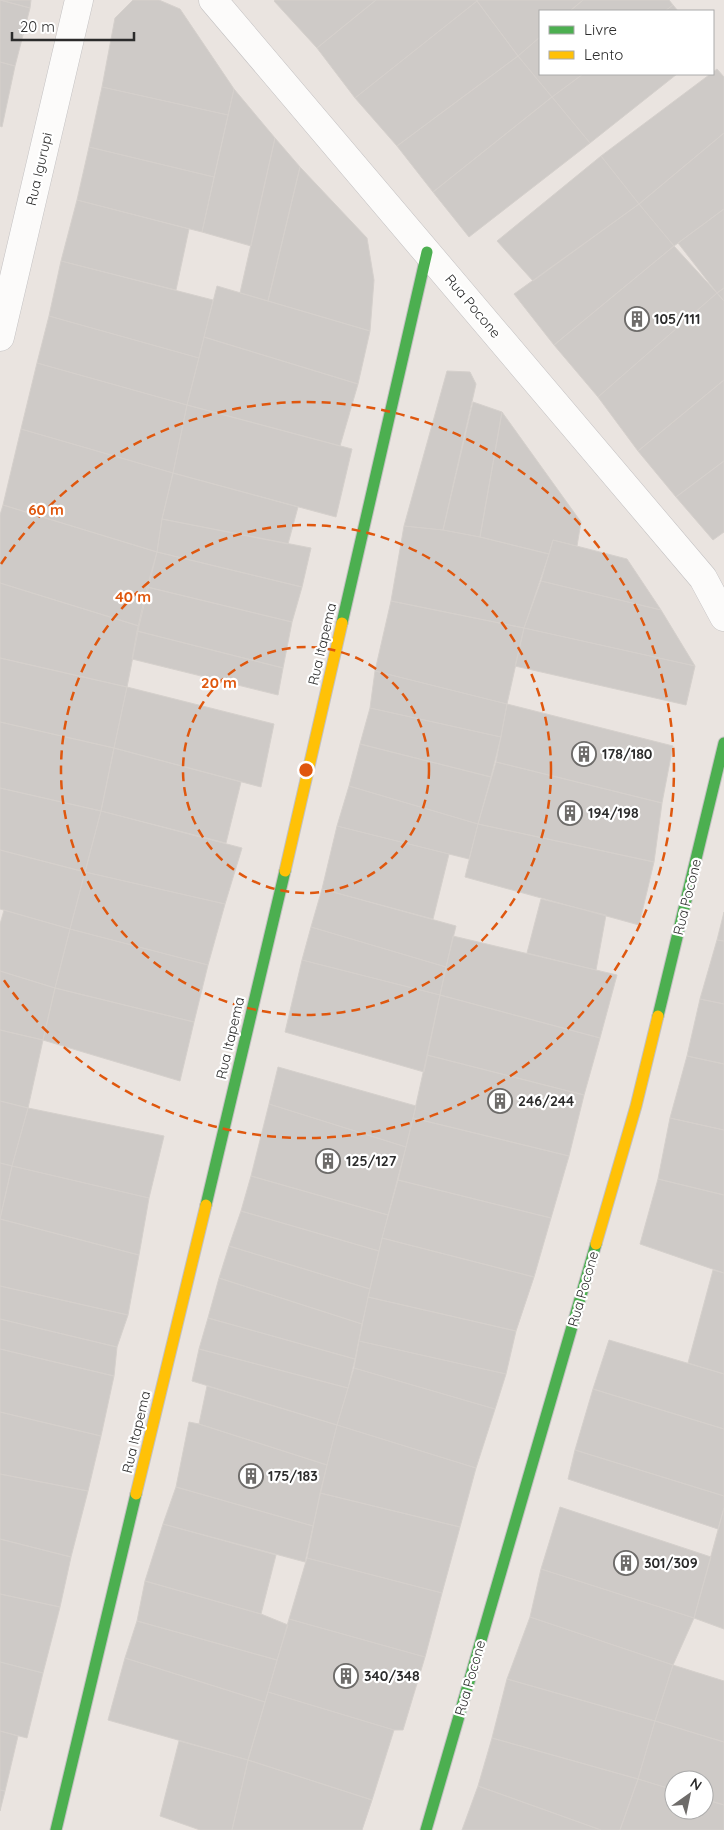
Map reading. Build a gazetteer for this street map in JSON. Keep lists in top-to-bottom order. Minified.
{"streets":{"street":["Rua Igurupi","Rua Pocone","Rua Itapema"]},"crossings":[["Rua Pocone","Rua Itapema"]],"places":{"building":["105/111","178/180","194/198","246/244","125/127","175/183","301/309","340/348"]},"legend":["Livre","Lento"],"scale_bar":"20 m","north":"top right","rings":["60 m","40 m","20 m"]}
